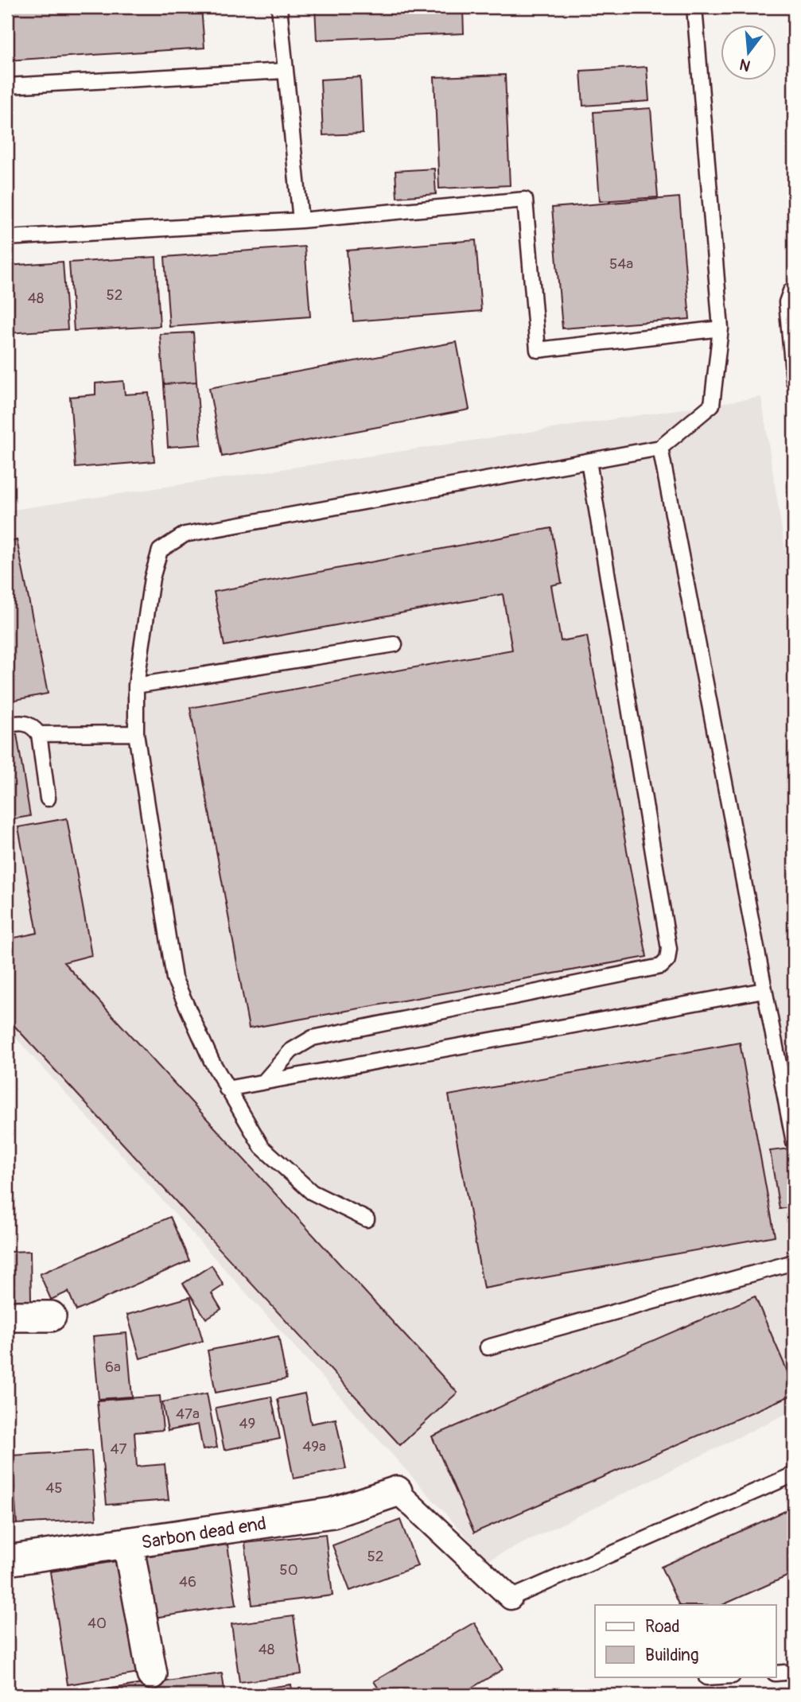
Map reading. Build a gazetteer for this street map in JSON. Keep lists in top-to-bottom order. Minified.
{"streets":{"street":["Sarbon dead end"]},"house_numbers":["54a","52","48","6a","47a","49","49a","47","45","52","50","46","40","48"],"legend":["Road","Building"],"north":"bottom"}
